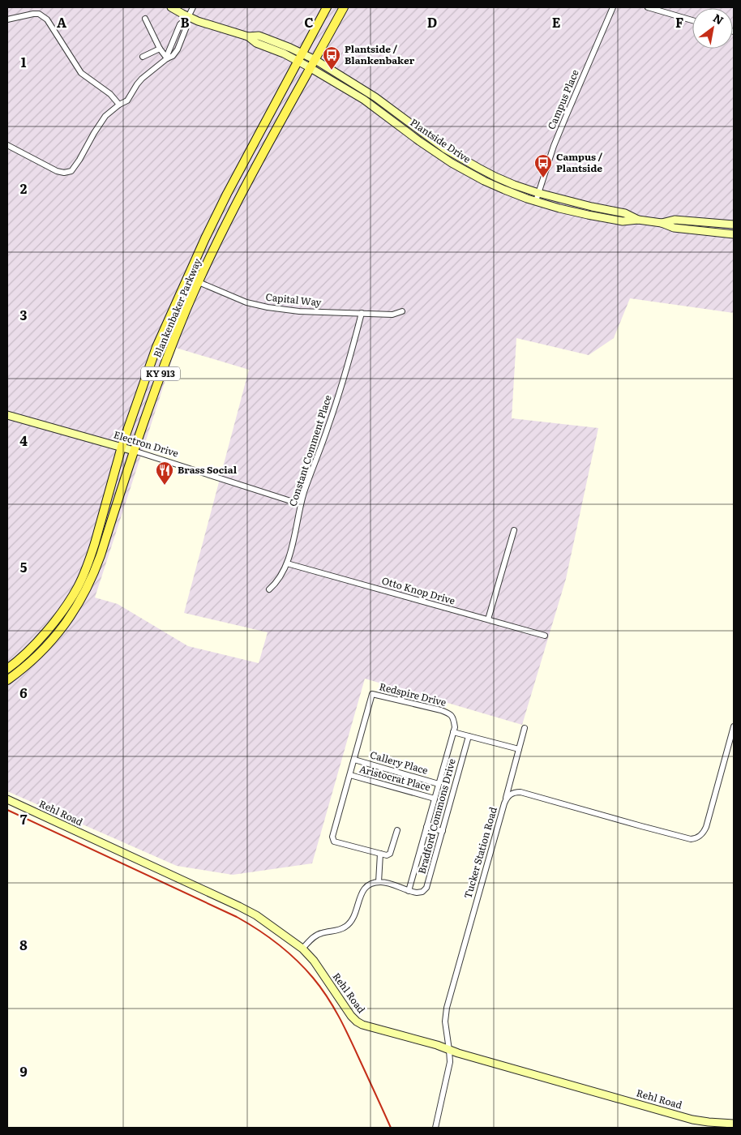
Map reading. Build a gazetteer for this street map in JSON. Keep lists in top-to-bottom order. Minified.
{"streets":{"main road":["Blankenbaker Parkway","KY 913"],"street":["Campus Place","Plantside Drive","Capital Way","Electron Drive","Constant Comment Place","Otto Knop Drive","Redspire Drive","Callery Place","Aristocrat Place","Rehl Road","Bradford Commons Drive","Tucker Station Road"]},"crossings":[["Campus Place","Plantside Drive"],["Plantside Drive","Blankenbaker Parkway"],["Capital Way","Blankenbaker Parkway"],["Capital Way","Constant Comment Place"],["Blankenbaker Parkway","Electron Drive"],["Electron Drive","Constant Comment Place"],["Constant Comment Place","Otto Knop Drive"],["Redspire Drive","Callery Place"],["Redspire Drive","Aristocrat Place"],["Redspire Drive","Bradford Commons Drive"],["Rehl Road","Tucker Station Road"]],"places":{"bus stop":["Plantside / Blankenbaker","Campus / Plantside"],"restaurant":["Brass Social"]},"north":"top right","grid":{"columns":["A","B","C","D","E","F"],"rows":["1","2","3","4","5","6","7","8","9"]}}
